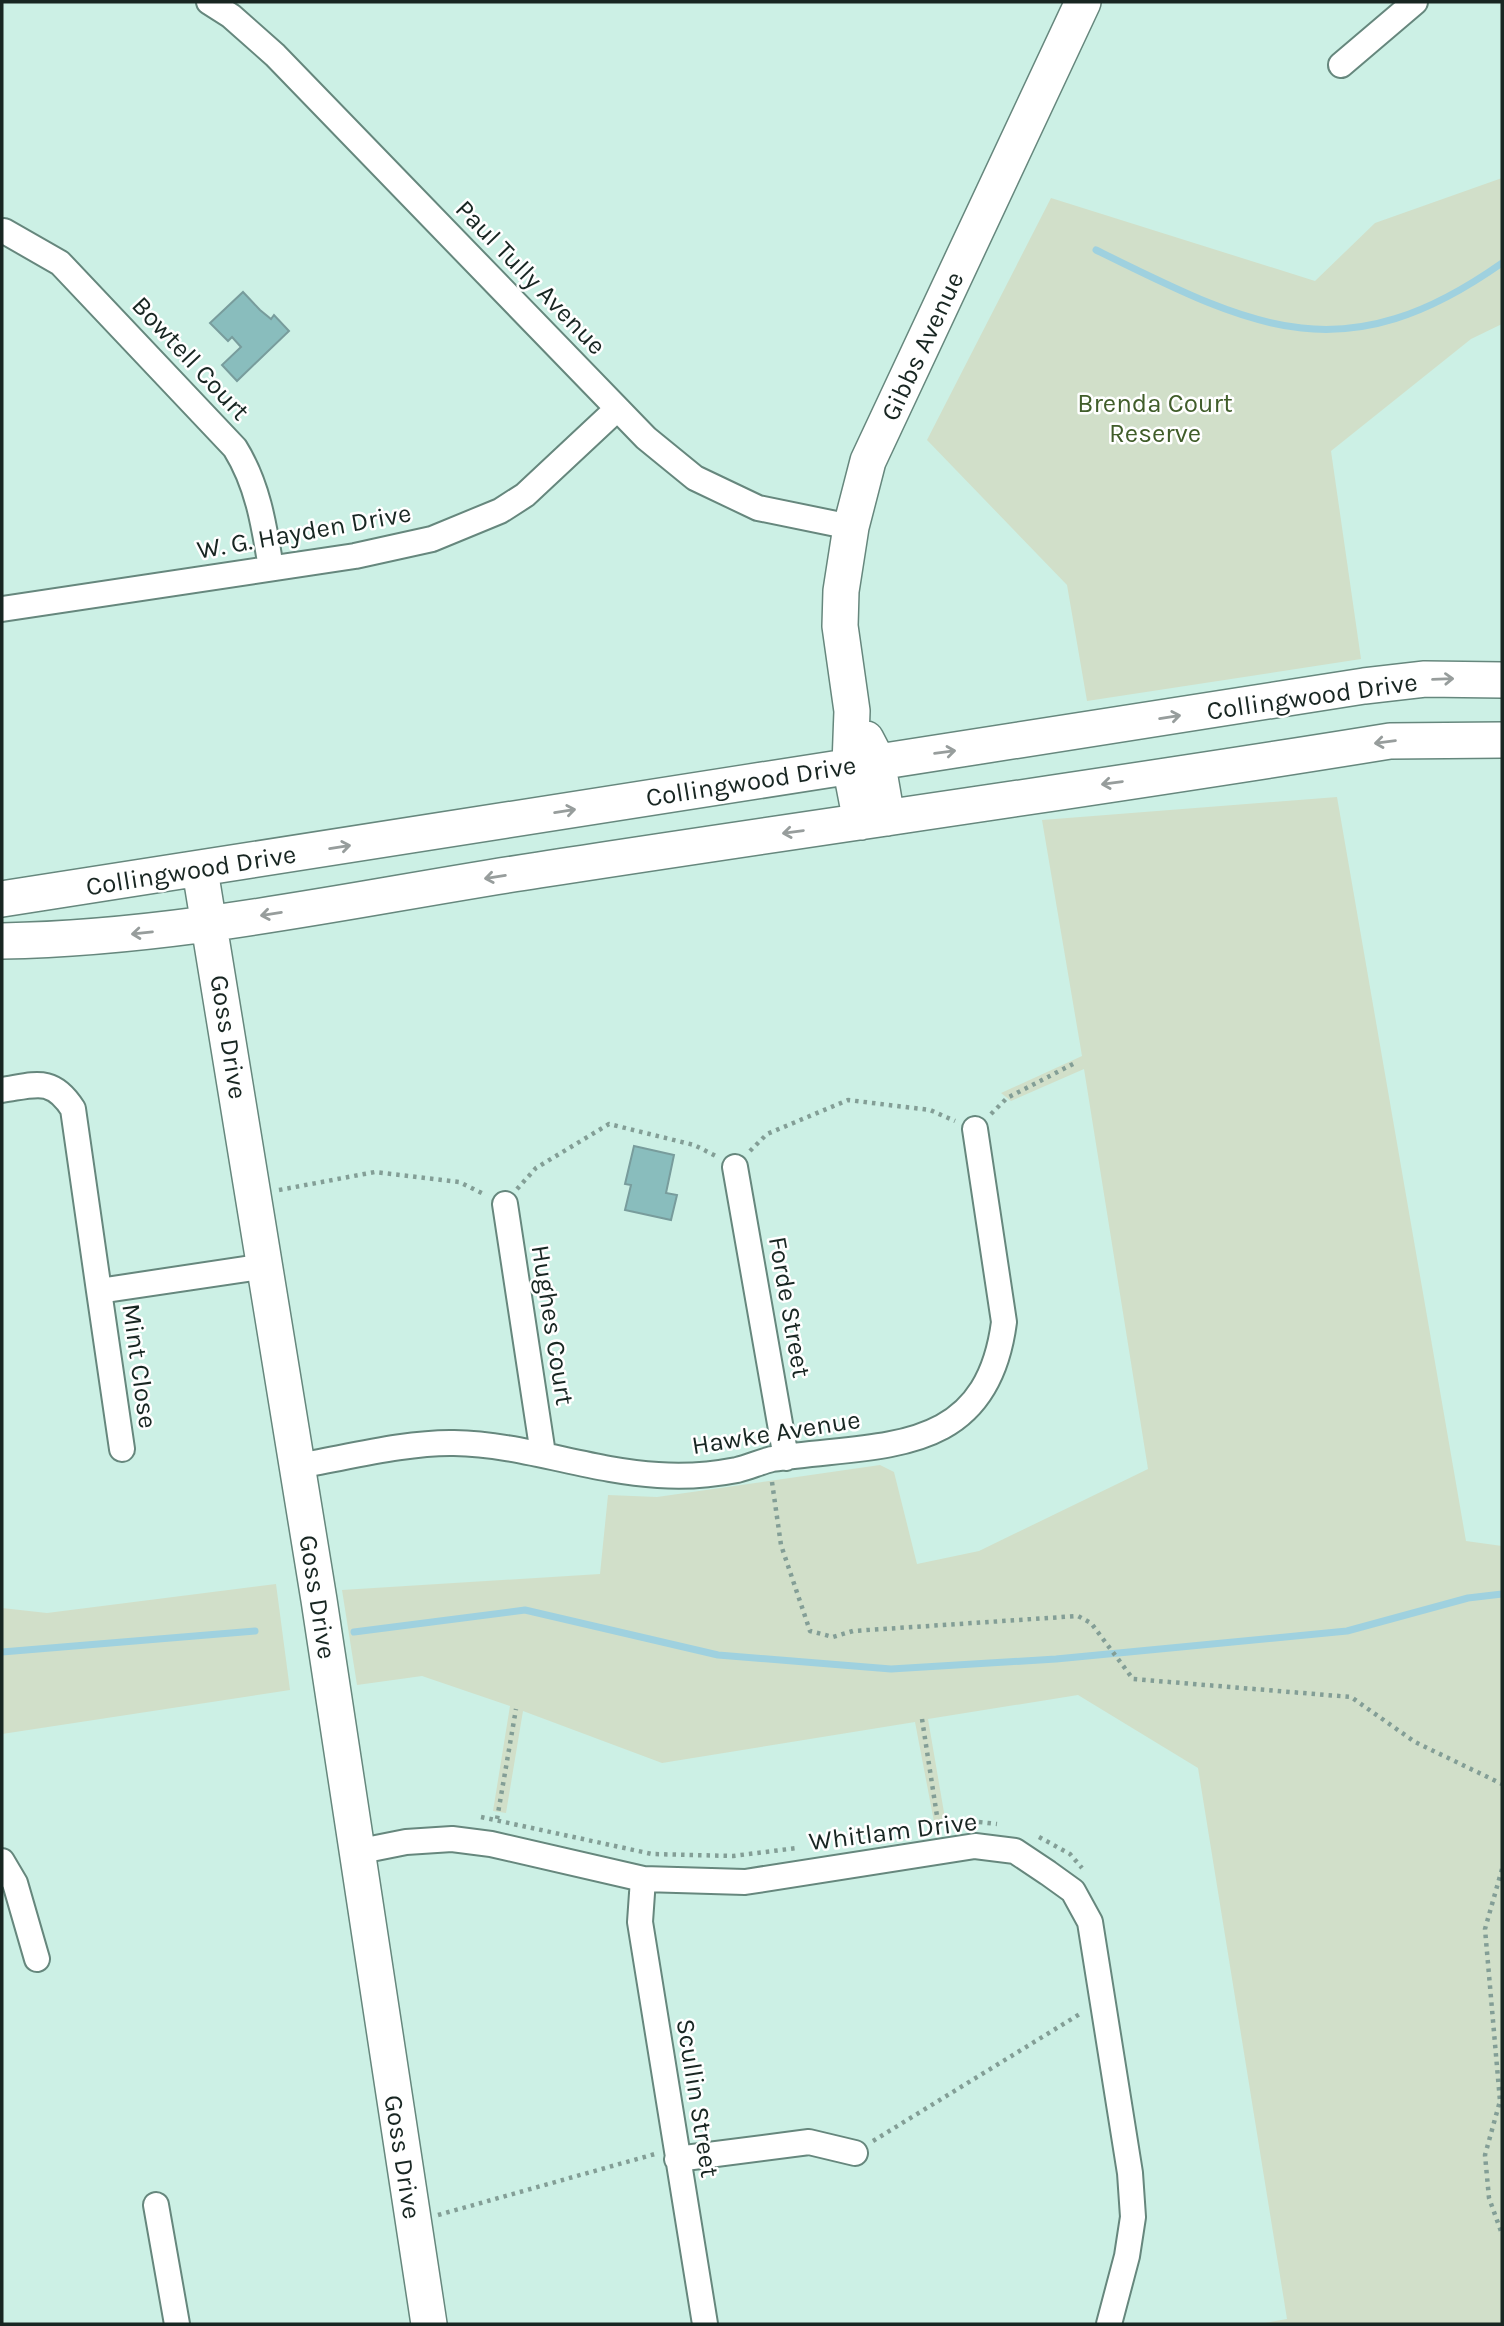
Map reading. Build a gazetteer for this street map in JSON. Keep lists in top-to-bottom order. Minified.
{"streets":{"main road":["Gibbs Avenue","Collingwood Drive","Goss Drive"],"street":["Paul Tully Avenue","Bowtell Court","W. G. Hayden Drive","Forde Street","Hughes Court","Mint Close","Hawke Avenue","Whitlam Drive","Scullin Street"]},"crossings":[["Paul Tully Avenue","Gibbs Avenue"],["Paul Tully Avenue","W. G. Hayden Drive"],["Gibbs Avenue","Collingwood Drive"],["Bowtell Court","W. G. Hayden Drive"],["Collingwood Drive","Goss Drive"],["Goss Drive","Hawke Avenue"],["Goss Drive","Whitlam Drive"],["Forde Street","Hawke Avenue"],["Hughes Court","Hawke Avenue"],["Whitlam Drive","Scullin Street"]],"parks":["Brenda Court Reserve"]}
